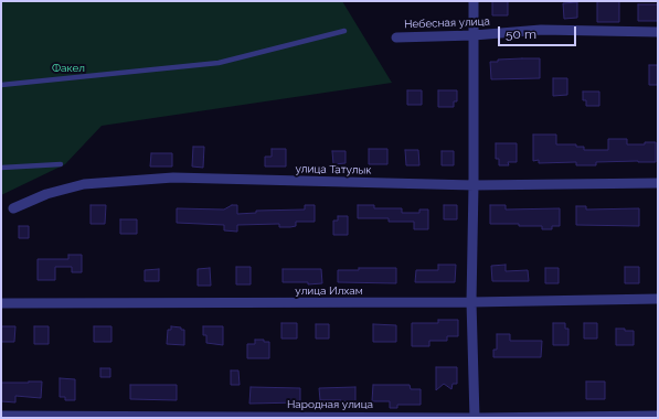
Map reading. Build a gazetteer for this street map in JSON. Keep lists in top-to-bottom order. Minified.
{"streets":{"street":["Небесная улица","улица Татулык","улица Илхам","Народная улица"]},"parks":["Факел"],"scale_bar":"50 m"}
